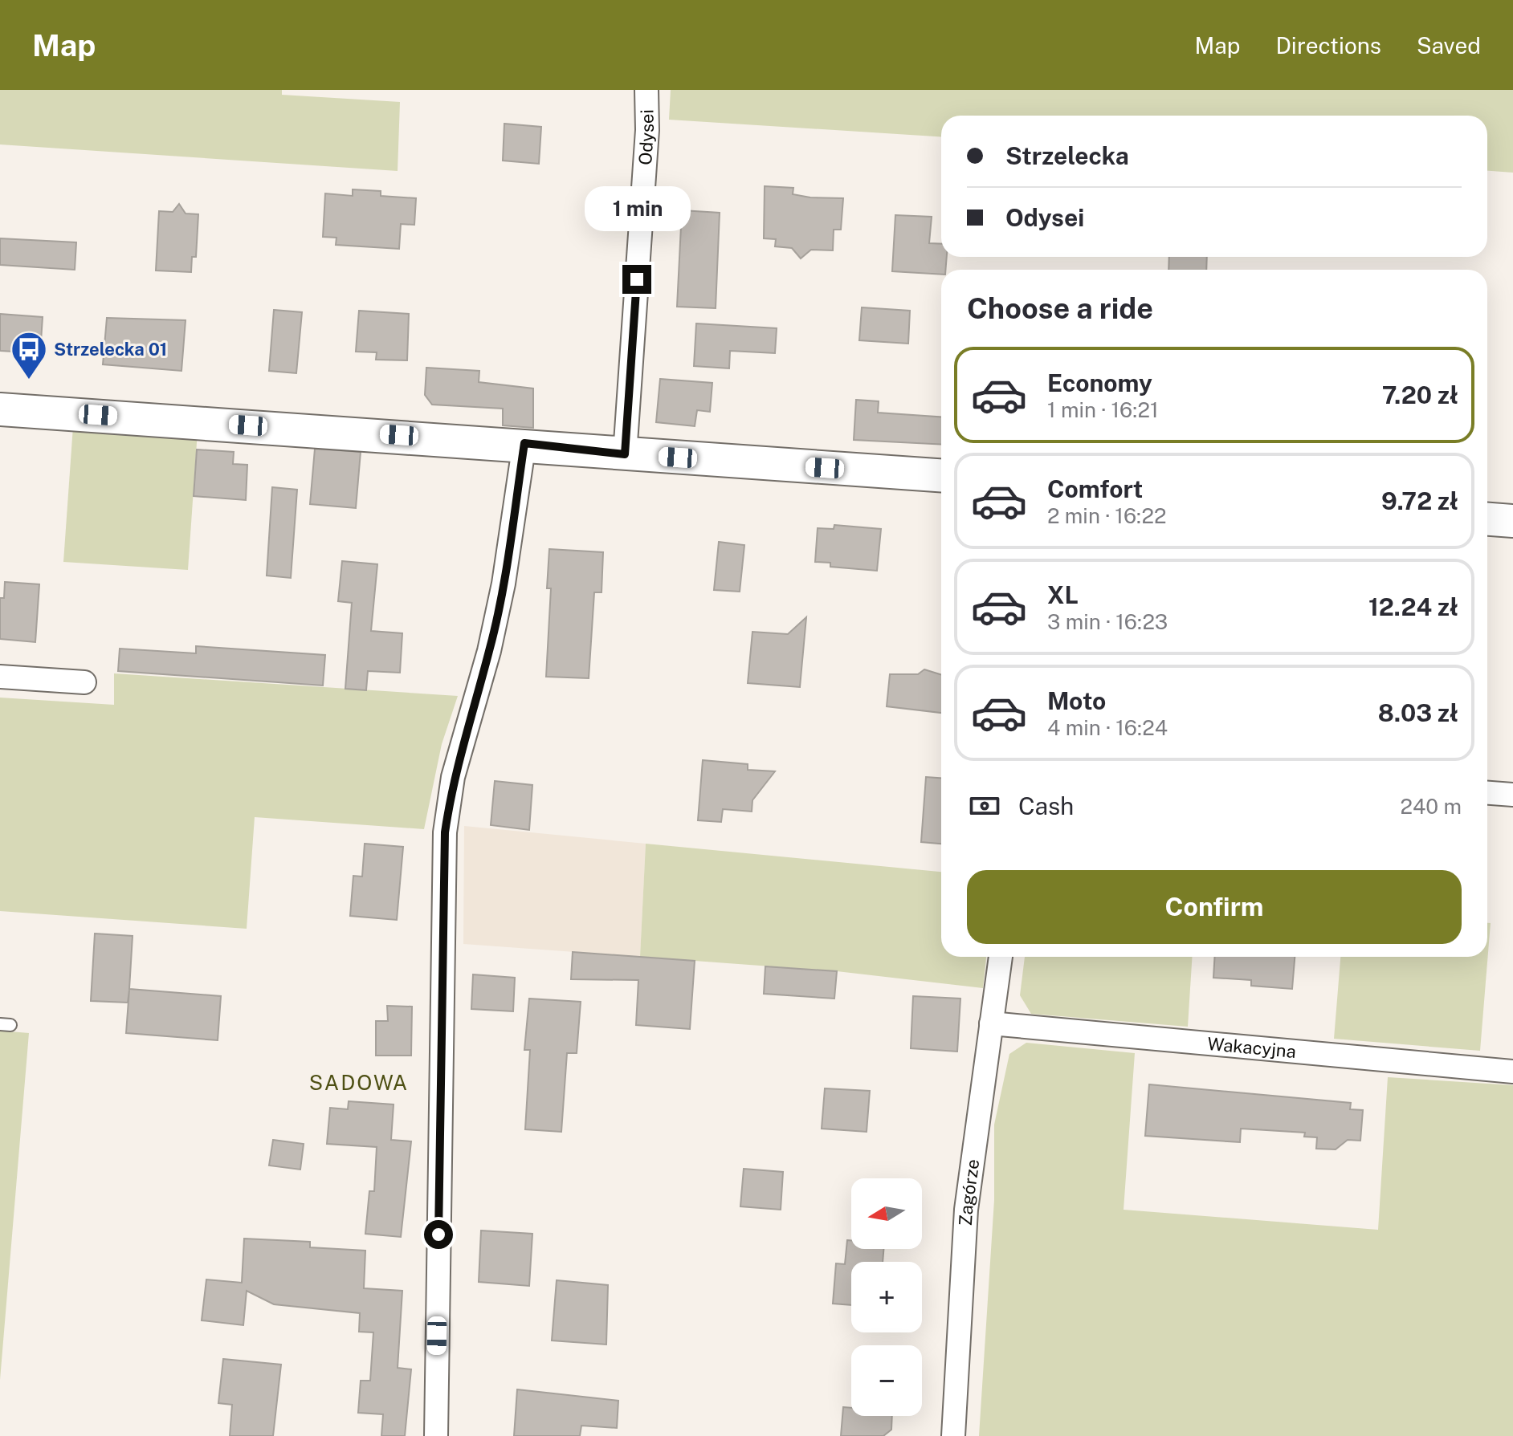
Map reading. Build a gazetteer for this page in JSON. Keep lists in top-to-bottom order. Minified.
{"streets":{"street":["Odysei","Wakacyjna","Zagórze"]},"crossings":[["Wakacyjna","Zagórze"]],"districts":["SADOWA"],"places":{"bus stop":["Strzelecka 01"]},"north":"left","page":{"header":"Map","nav":["Map","Directions","Saved"],"banner":["Strzelecka","Odysei"],"bubble":"1 min","heading":"Choose a ride","list":[{"name":"Economy","note":"1 min · 16:21","value":"7.20 zł"},{"name":"Comfort","note":"2 min · 16:22","value":"9.72 zł"},{"name":"XL","note":"3 min · 16:23","value":"12.24 zł"},{"name":"Moto","note":"4 min · 16:24","value":"8.03 zł"}],"pay":["Cash","240 m"],"buttons":"Confirm","map_buttons":["+","−"]}}
